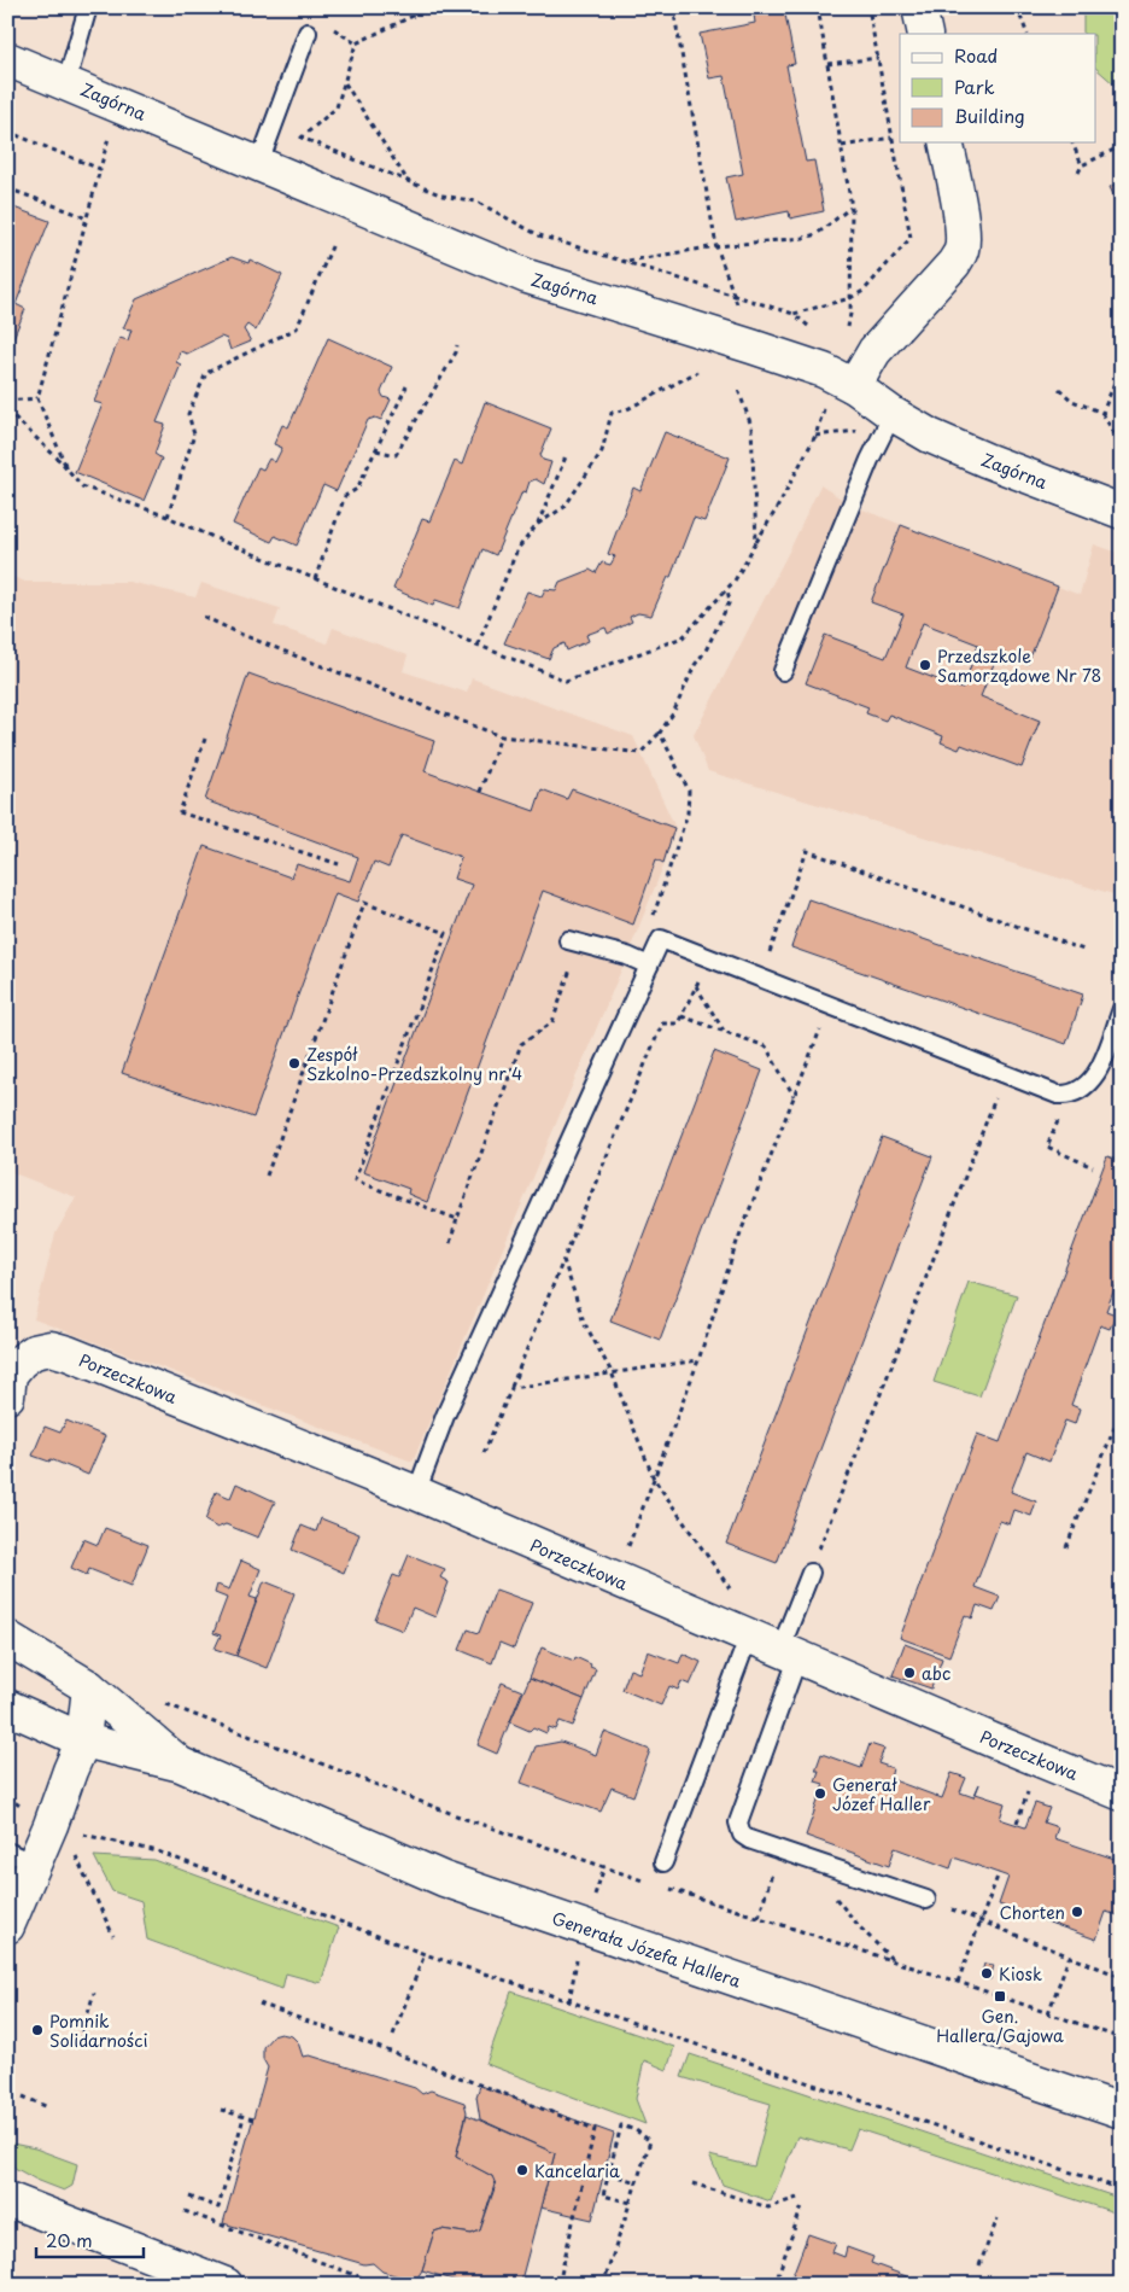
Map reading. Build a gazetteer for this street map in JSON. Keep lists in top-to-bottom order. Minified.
{"streets":{"street":["Zagórna","Porzeczkowa","Generała Józefa Hallera"]},"places":{"other":["Przedszkole Samorządowe Nr 78","Zespół Szkolno-Przedszkolny nr 4","abc","Generał Józef Haller","Chorten","Kiosk","Pomnik Solidarności","Kancelaria"],"transit":["Gen. Hallera/Gajowa"]},"legend":["Road","Park","Building"],"scale_bar":"20 m"}
